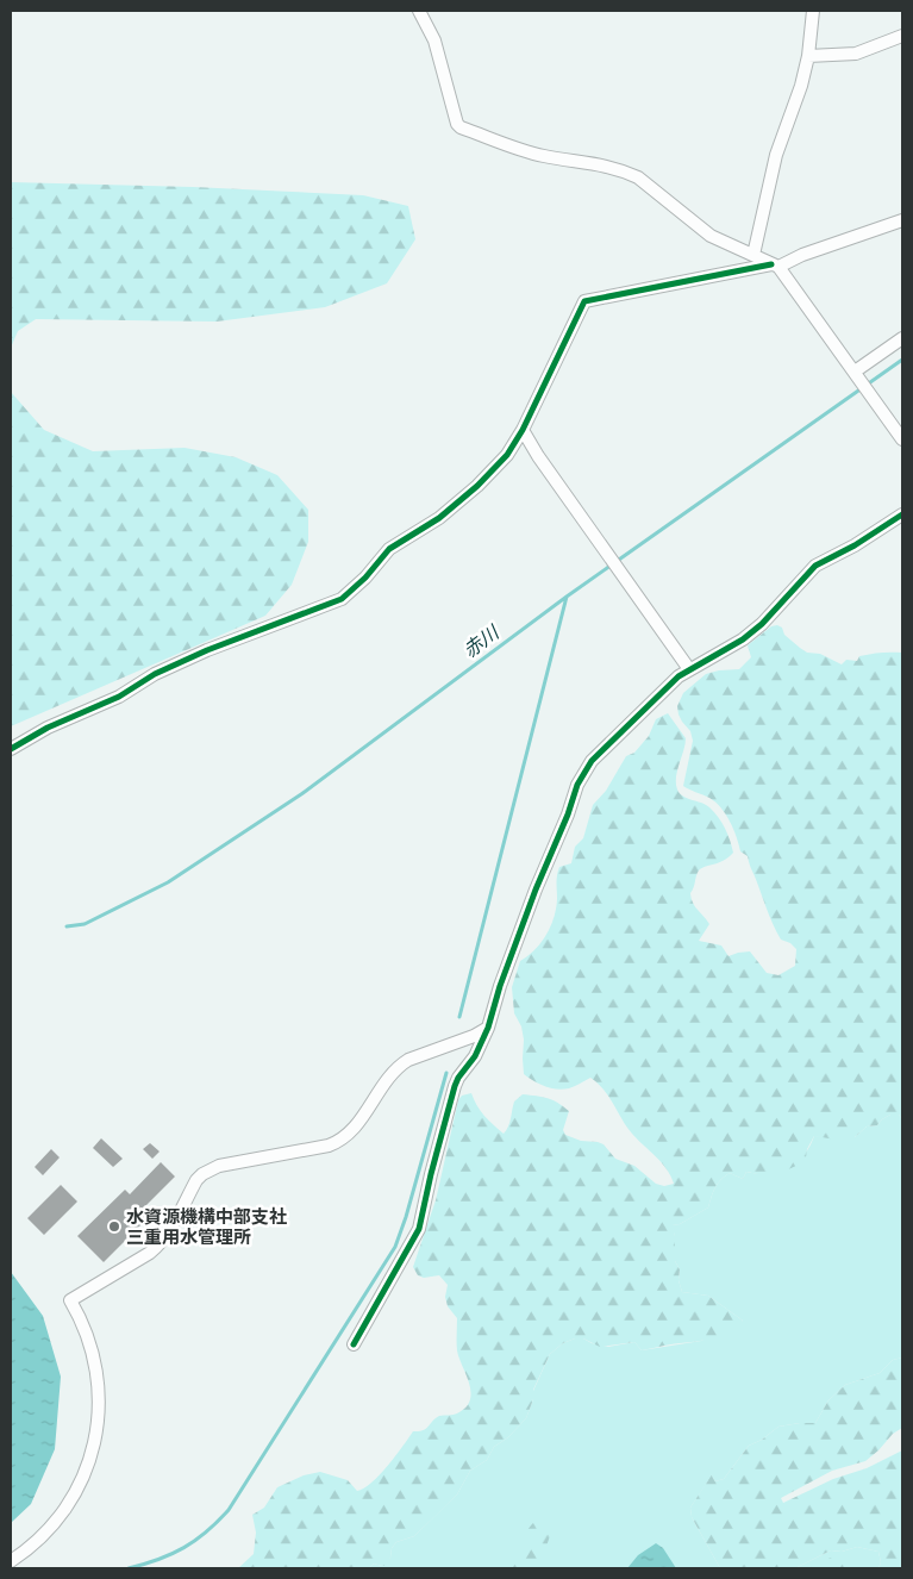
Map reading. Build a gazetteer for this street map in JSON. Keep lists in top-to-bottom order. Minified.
{"water":["赤川"],"places":["水資源機構中部支社 三重用水管理所"]}
